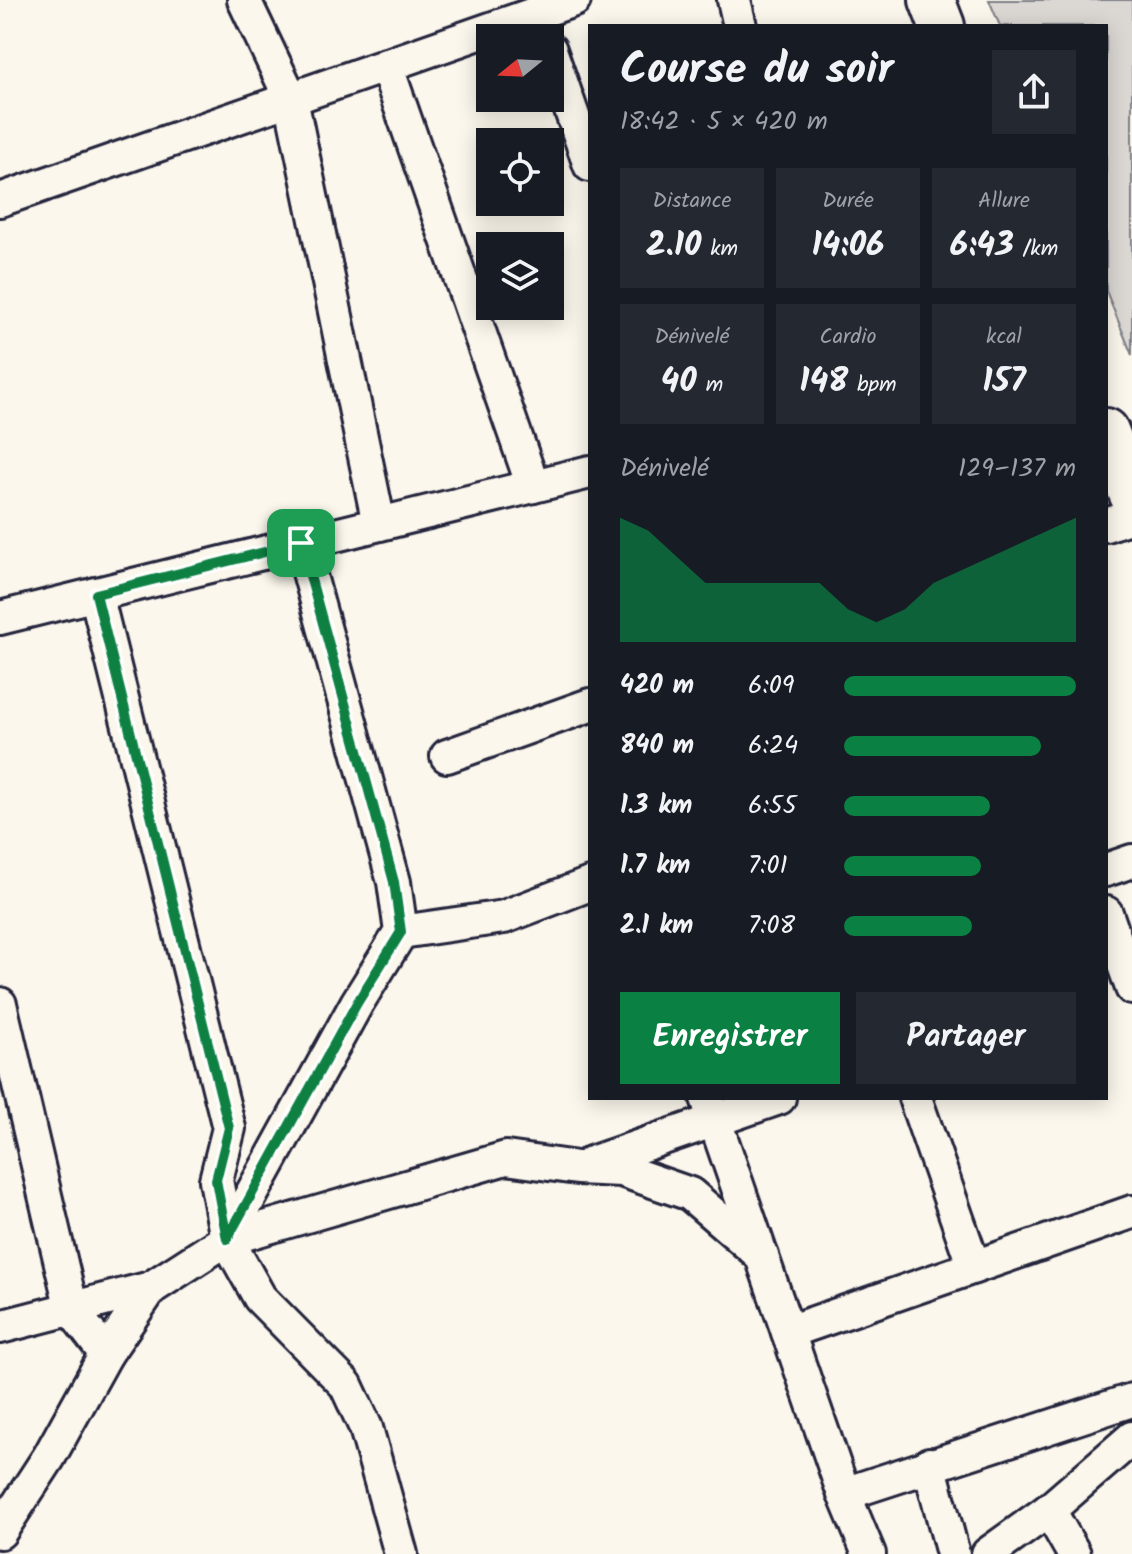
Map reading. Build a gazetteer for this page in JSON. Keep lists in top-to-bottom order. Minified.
{"north":"left","page":{"heading":["Course du soir","18:42 · 5 × 420 m"],"stats":[["Distance","2.10 km"],["Durée","14:06"],["Allure","6:43 /km"],["Dénivelé","40 m"],["Cardio","148 bpm"],["kcal","157"]],"chart":["Dénivelé","129–137 m"],"list":[{"name":"420 m","note":"6:09"},{"name":"840 m","note":"6:24"},{"name":"1.3 km","note":"6:55"},{"name":"1.7 km","note":"7:01"},{"name":"2.1 km","note":"7:08"}],"buttons":["Enregistrer","Partager"]}}
